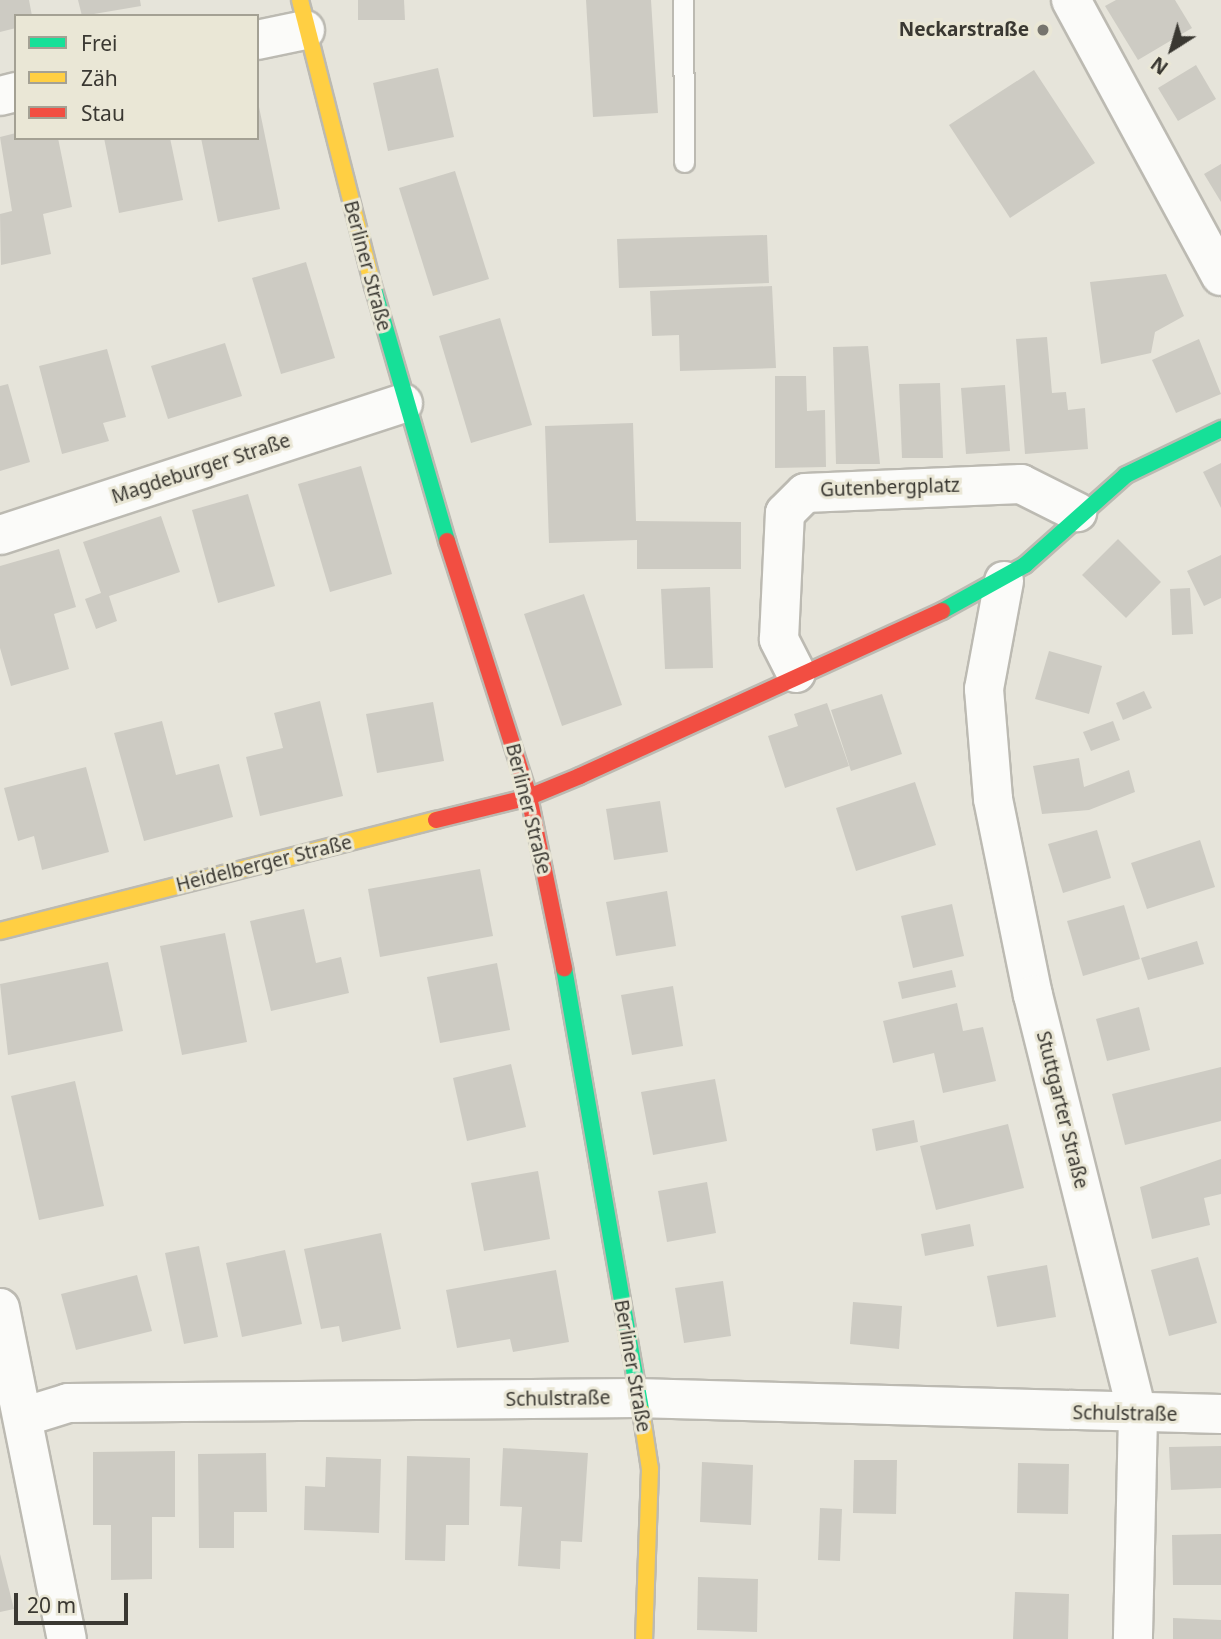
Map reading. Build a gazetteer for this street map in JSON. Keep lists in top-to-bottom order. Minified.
{"streets":{"street":["Berliner Straße","Magdeburger Straße","Gutenbergplatz","Heidelberger Straße","Stuttgarter Straße","Schulstraße"]},"crossings":[["Berliner Straße","Magdeburger Straße"],["Berliner Straße","Heidelberger Straße"],["Berliner Straße","Schulstraße"],["Stuttgarter Straße","Schulstraße"]],"places":["Neckarstraße"],"legend":["Frei","Zäh","Stau"],"scale_bar":"20 m","north":"bottom left"}
